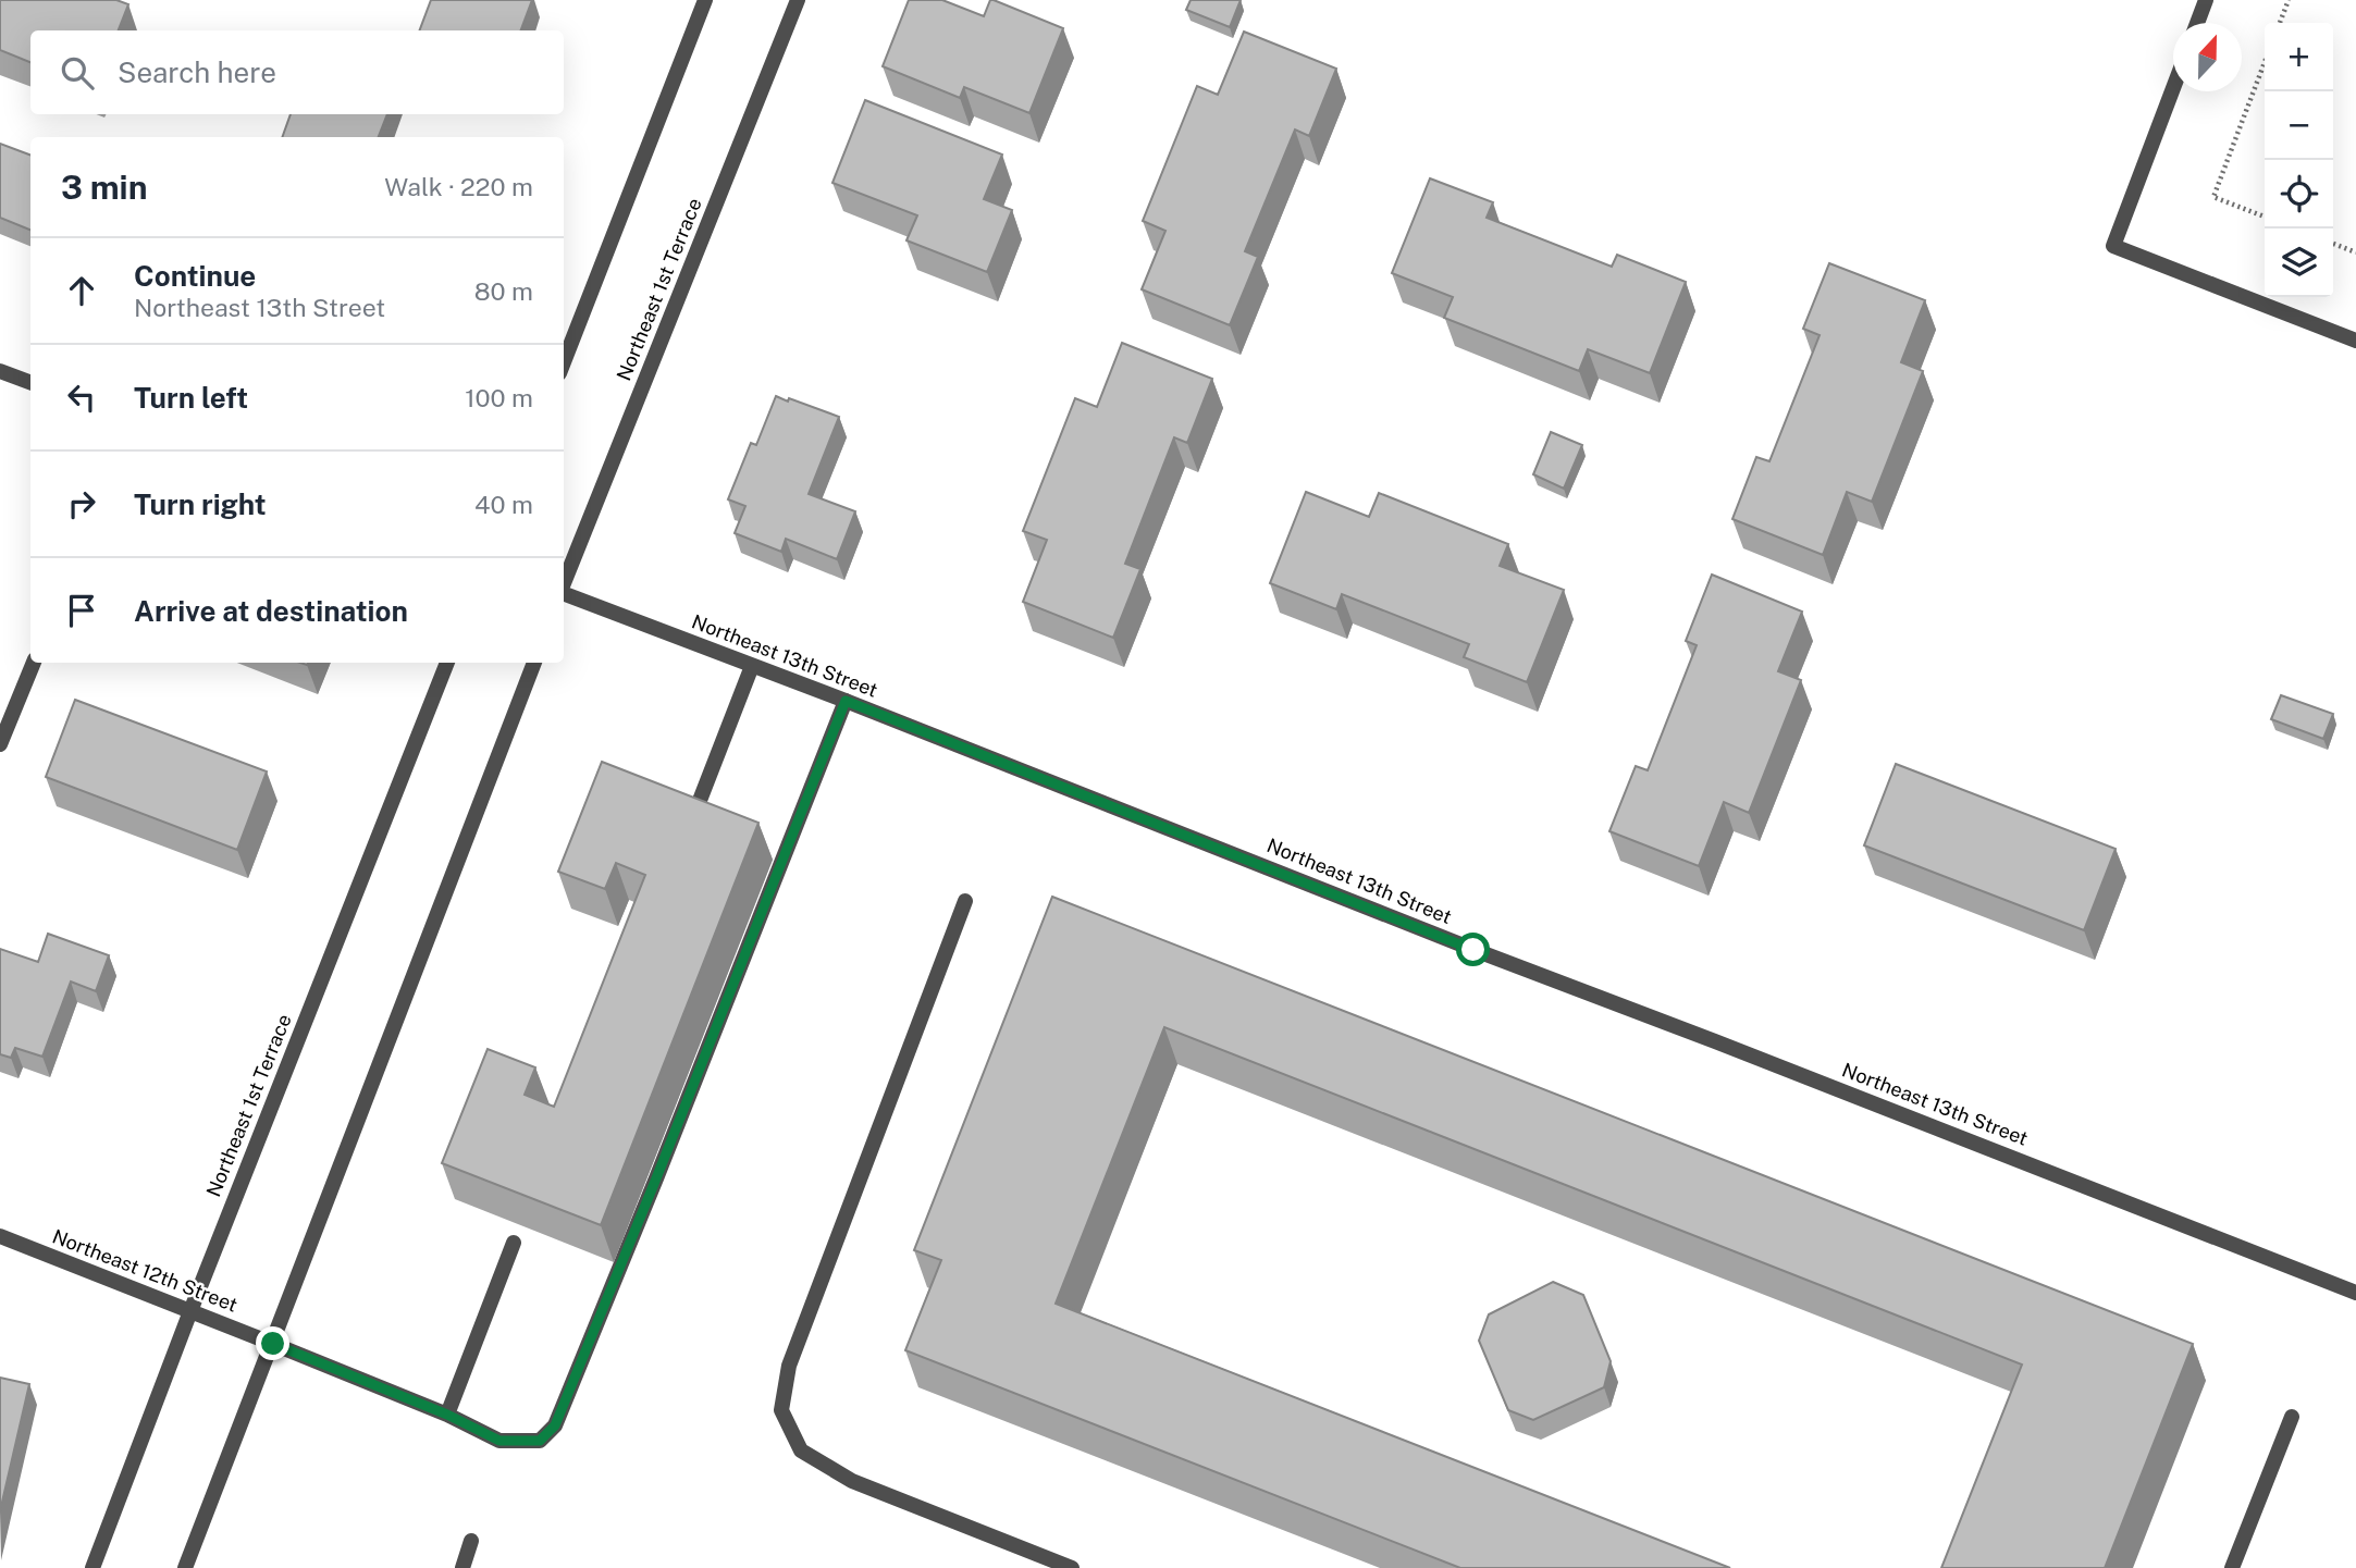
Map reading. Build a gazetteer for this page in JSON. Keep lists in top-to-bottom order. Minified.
{"streets":{"street":["Northeast 1st Terrace","Northeast 13th Street","Northeast 12th Street"]},"crossings":[["Northeast 1st Terrace","Northeast 12th Street"],["Northeast 13th Street","Northeast 12th Street"]],"north":"top","page":{"map_buttons":["+","−"],"search":"Search here","heading":["3 min","Walk · 220 m"],"list":[["Continue","Northeast 13th Street","80 m"],["Turn left","100 m"],["Turn right","40 m"],"Arrive at destination"]}}
